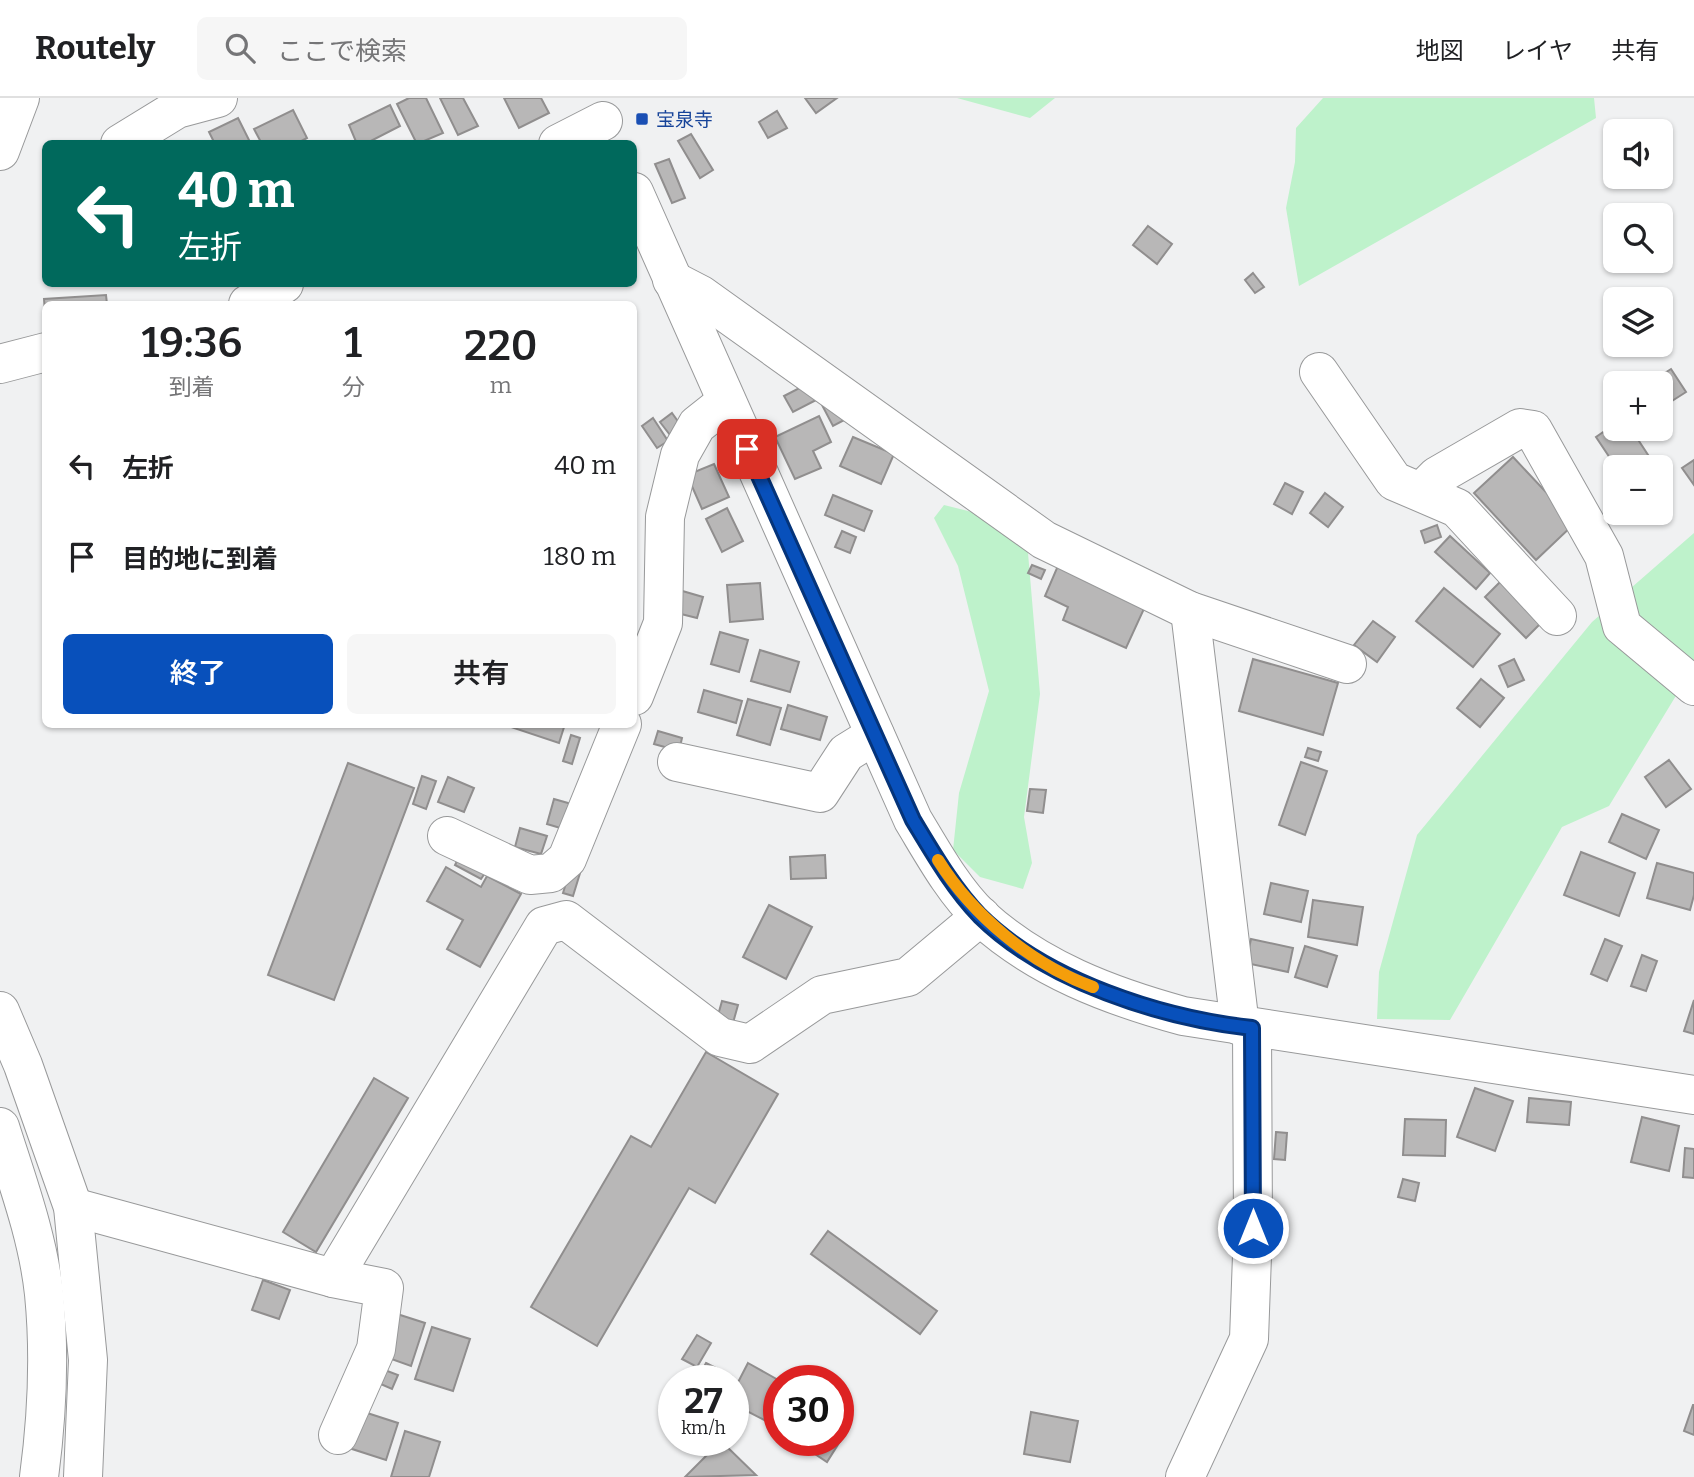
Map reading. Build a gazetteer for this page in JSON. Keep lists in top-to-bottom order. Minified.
{"places":{"transit":["宝泉寺"]},"page":{"header":"Routely","search":"ここで検索","nav":["地図","レイヤ","共有"],"map_buttons":["+","−"],"turn":["40 m","左折"],"eta":["19:36","到着","1","分","220","m"],"list":[{"name":"左折","value":"40 m"},{"name":"目的地に到着","value":"180 m"}],"buttons":["終了","共有"],"speed":"27 km/h","limit":"30"}}
